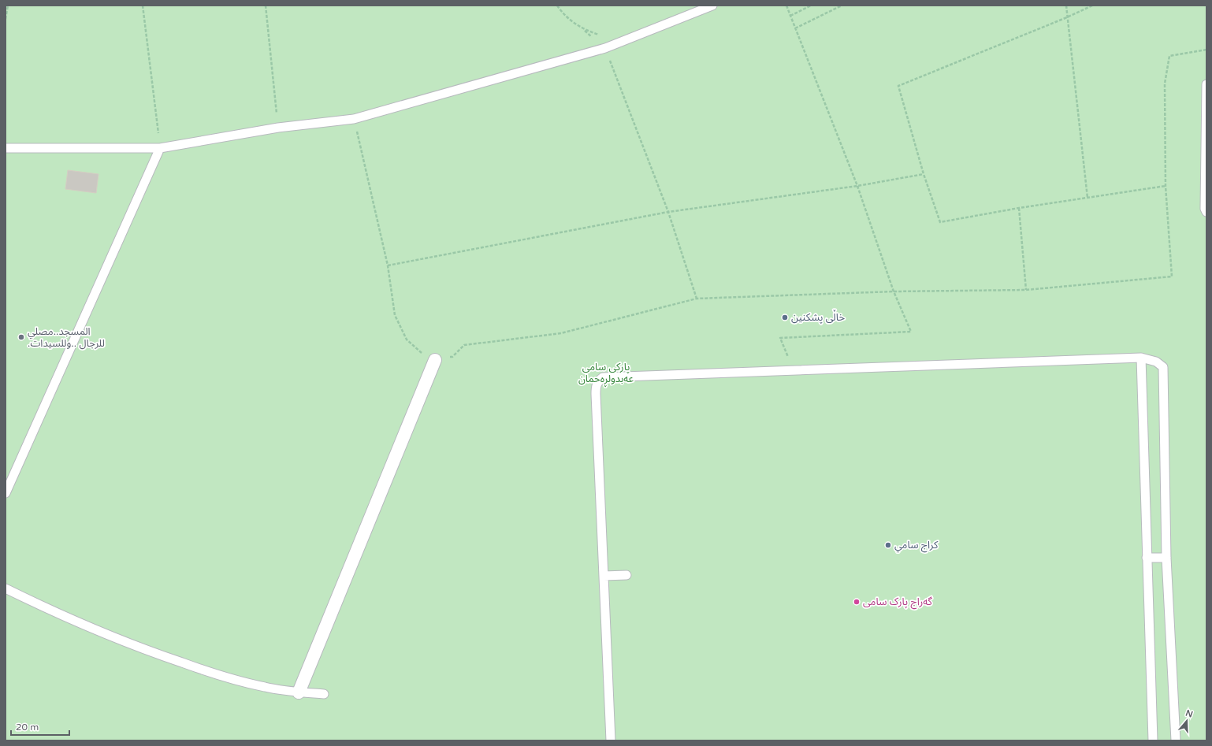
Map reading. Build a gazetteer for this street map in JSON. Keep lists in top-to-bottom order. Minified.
{"parks":["پارکی سامی عەبدولڕەحمان"],"places":["خاڵی پشکنین","المسجد..مصلي .للرجال ..وللسيدات","کراج سامي","گەراج پارک سامی"],"scale_bar":"20 m","north":"top"}
